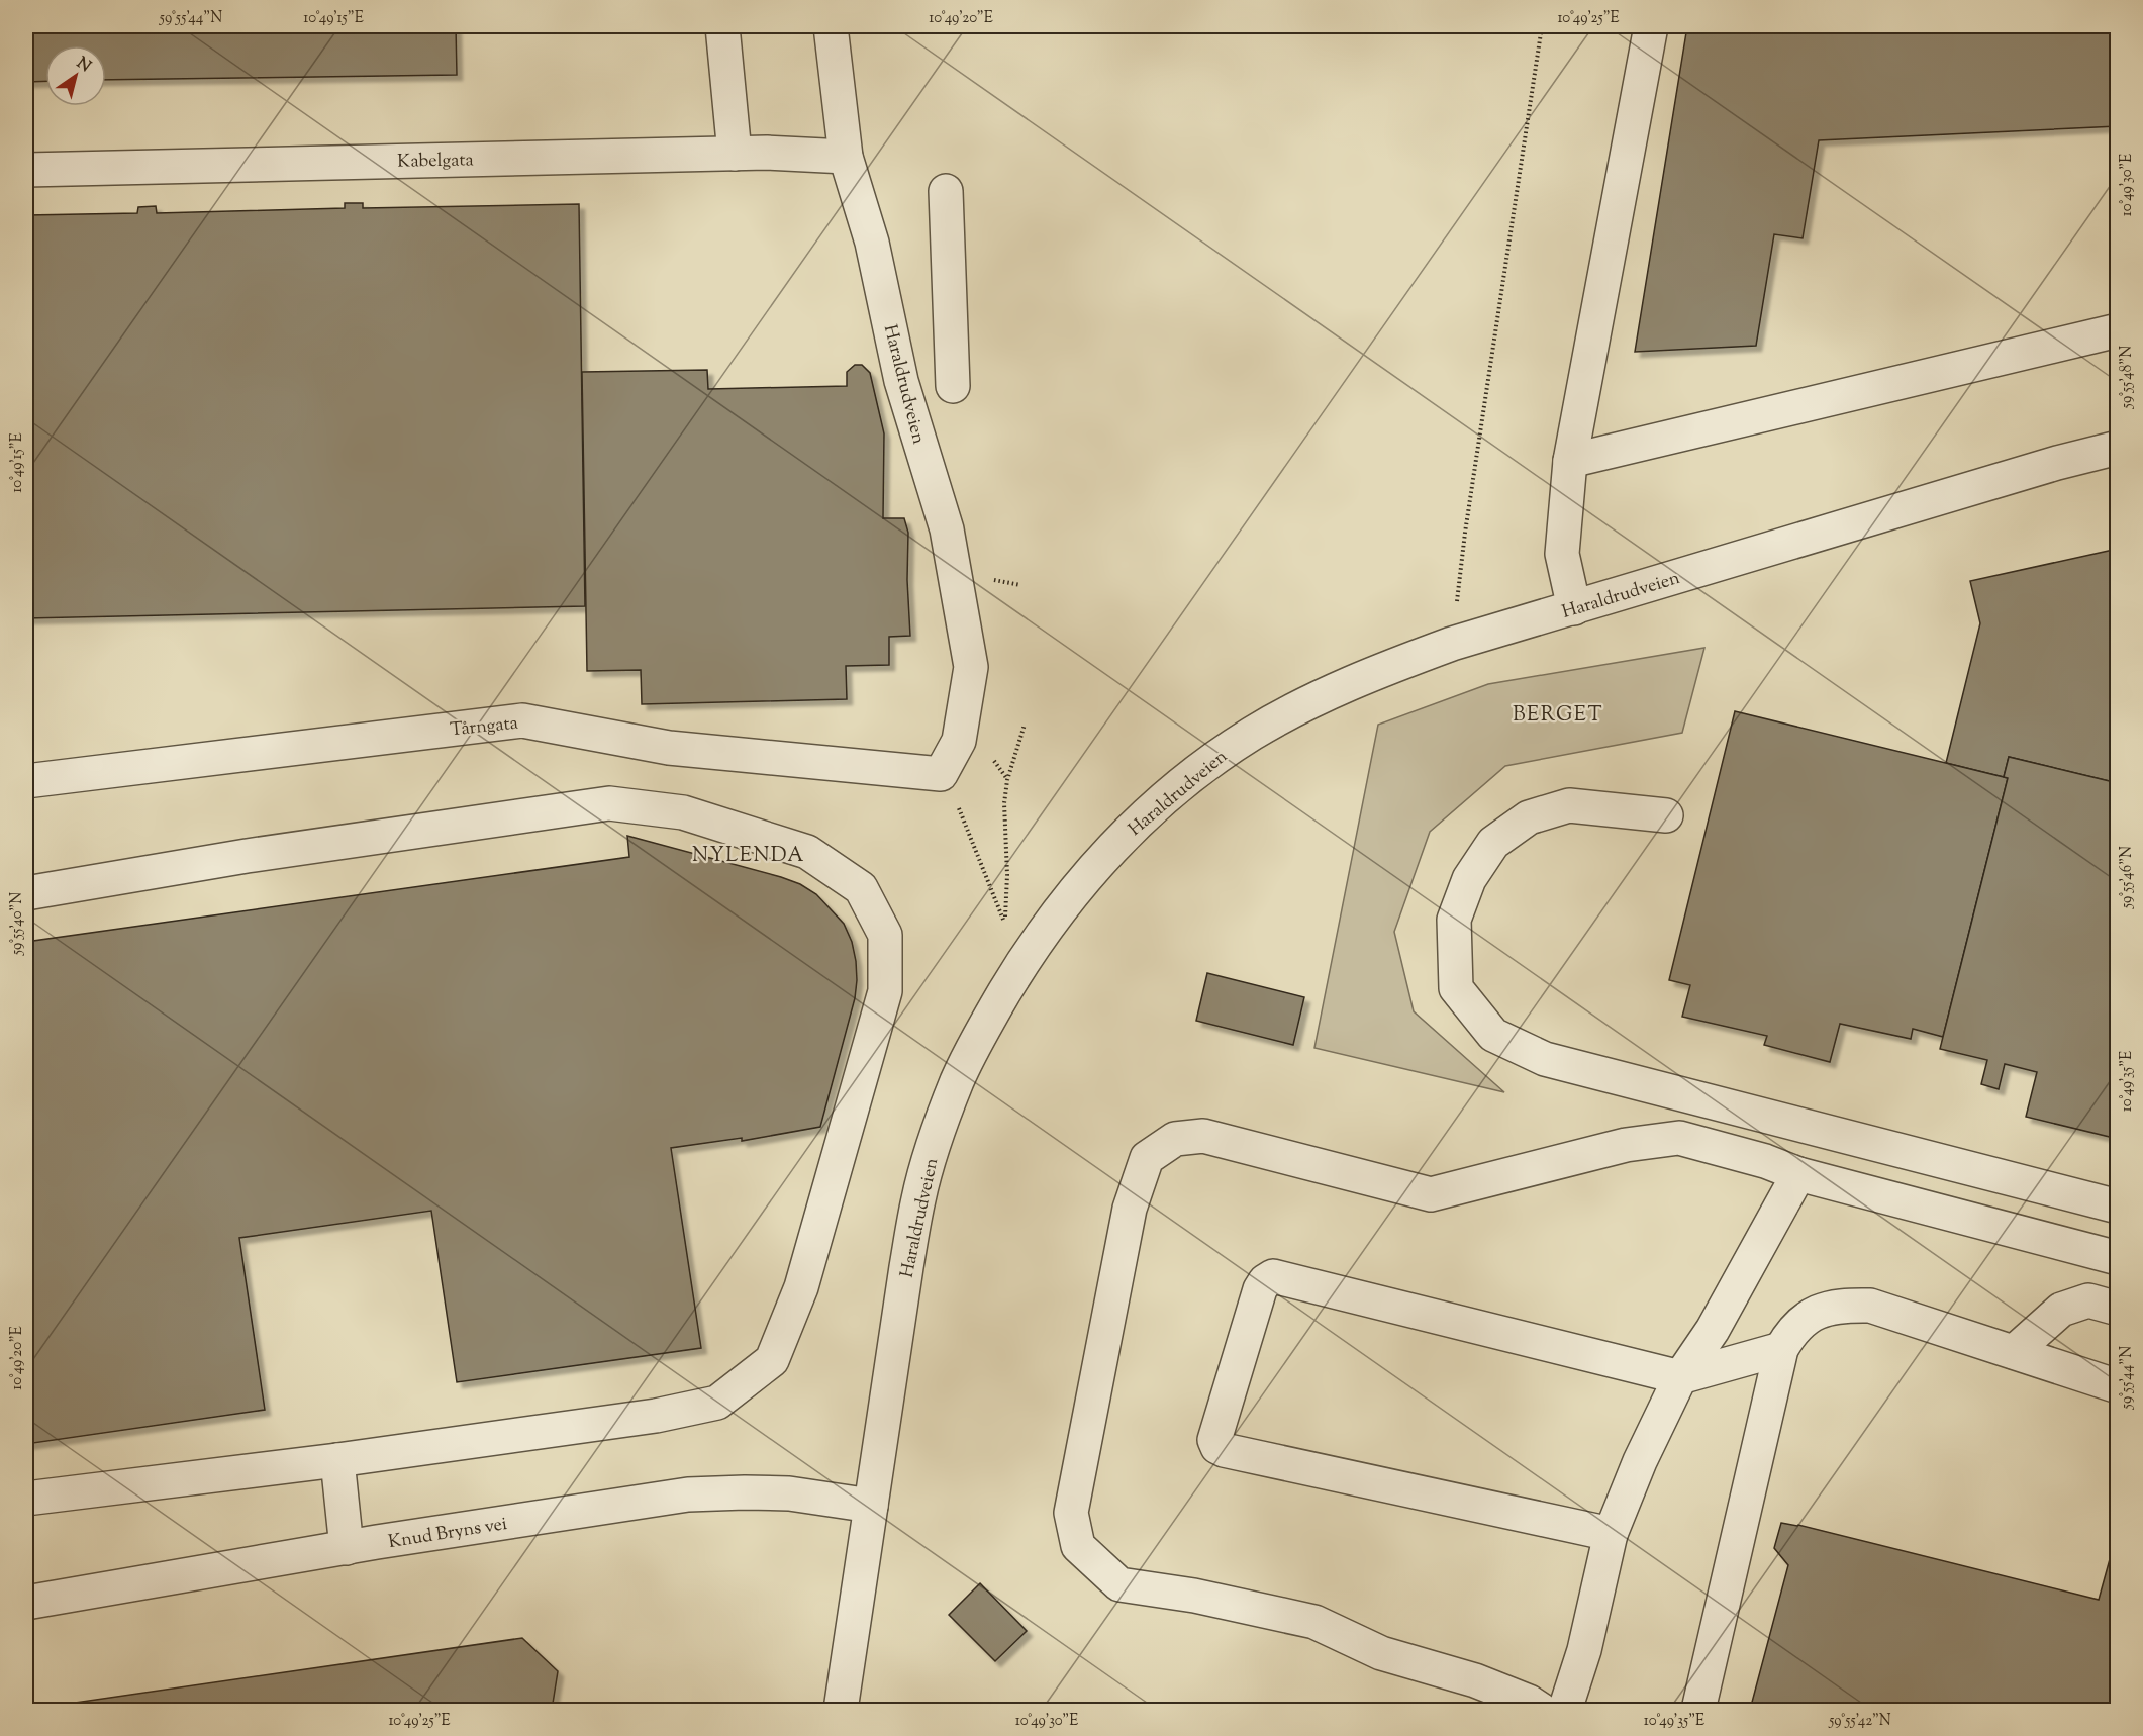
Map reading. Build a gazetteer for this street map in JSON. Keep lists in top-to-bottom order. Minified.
{"streets":{"street":["Kabelgata","Haraldrudveien","Tårngata","Knud Bryns vei"]},"crossings":[["Kabelgata","Haraldrudveien"],["Haraldrudveien","Tårngata"],["Haraldrudveien","Knud Bryns vei"]],"districts":["BERGET","NYLENDA"],"north":"top right","coordinates":["59°55'44\"N","10°49'15\"E","10°49'20\"E","10°49'25\"E","10°49'30\"E","59°55'48\"N","59°55'46\"N","59°55'40\"N","10°49'35\"E","59°55'42\"N"]}
